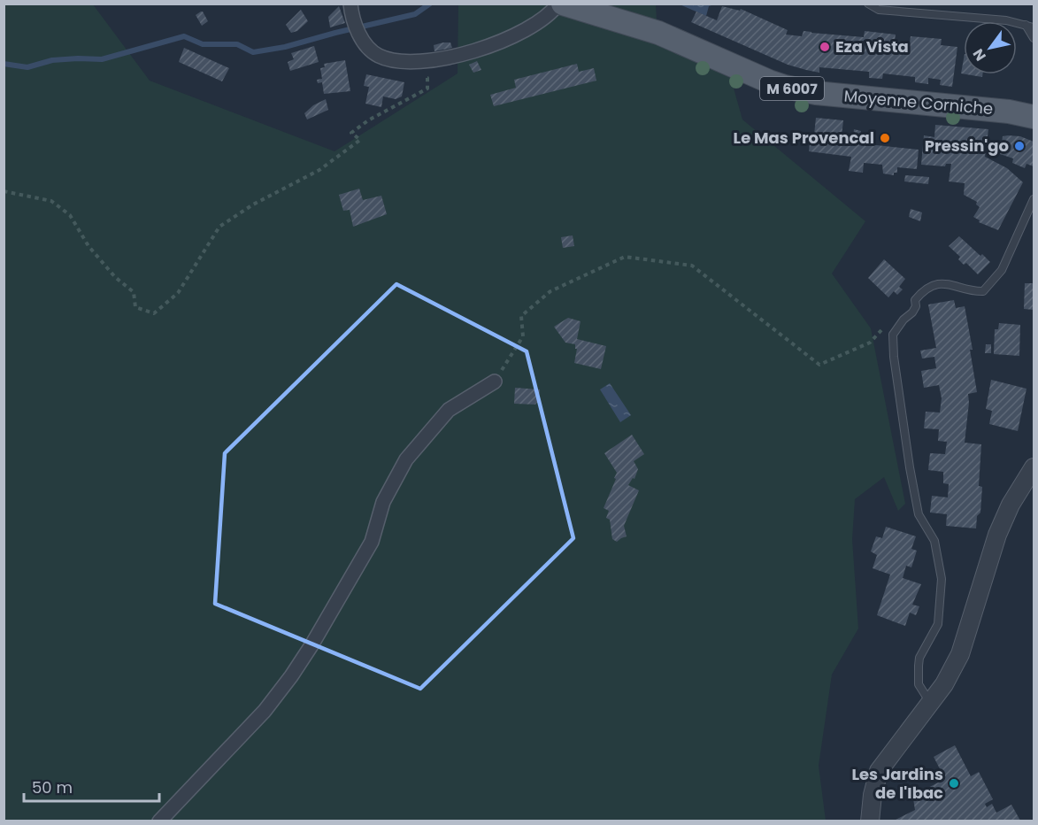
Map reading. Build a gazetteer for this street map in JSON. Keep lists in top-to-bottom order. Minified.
{"streets":{"main road":["M 6007","Moyenne Corniche"]},"places":["Eza Vista","Le Mas Provencal","Pressin'go","Les Jardins de l'Ibac"],"scale_bar":"50 m","north":"bottom left"}
